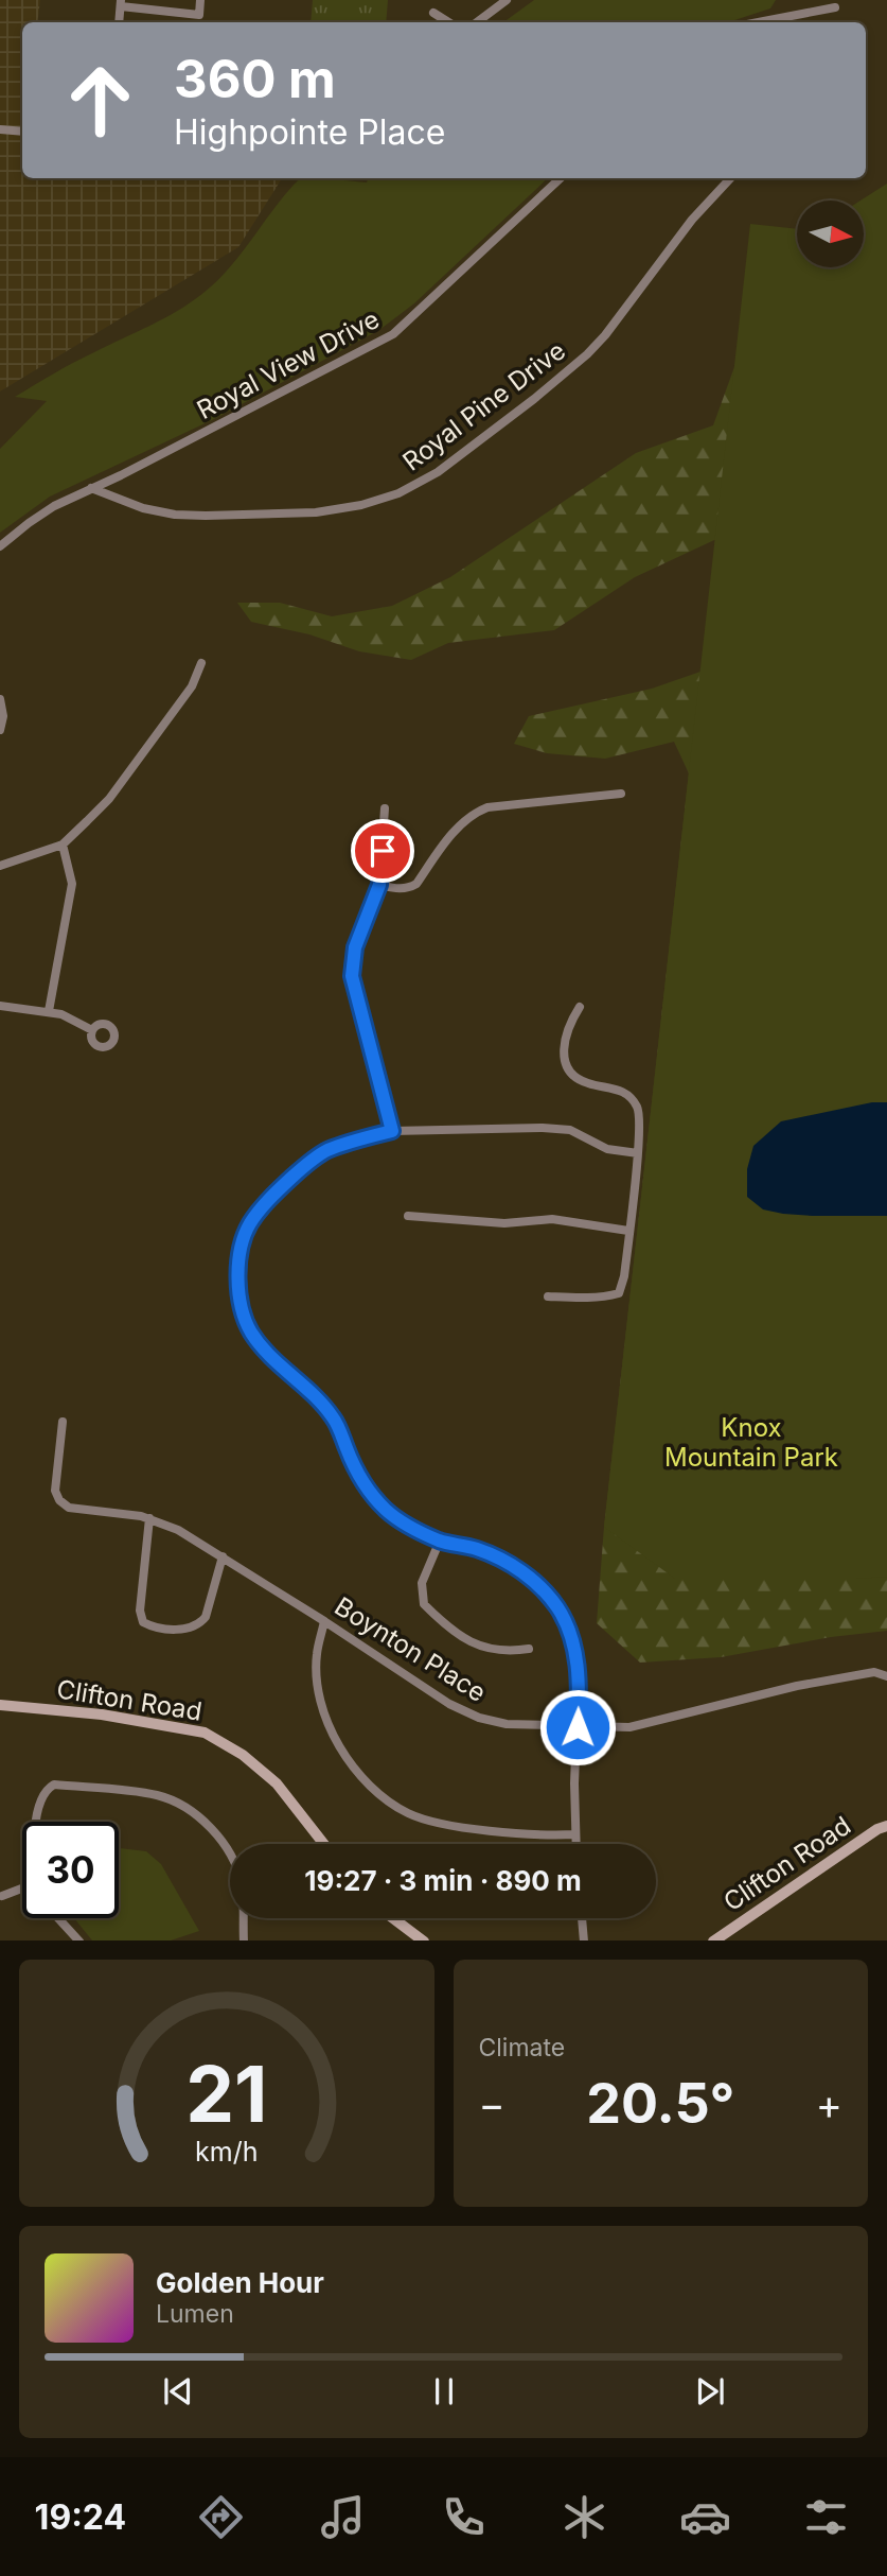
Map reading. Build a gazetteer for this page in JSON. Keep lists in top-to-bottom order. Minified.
{"streets":{"main road":["Clifton Road"],"street":["Royal View Drive","Royal Pine Drive","Boynton Place"]},"crossings":[["Royal View Drive","Royal Pine Drive"]],"parks":["Knox Mountain Park"],"north":"right","page":{"turn":["360 m","Highpointe Place"],"limit":"30","trip":"19:27 · 3 min · 890 m","tile":"Climate","heat":["−","20.5°","+"],"song":["Golden Hour","Lumen"],"tabs":"19:24","gauge":["21","km/h"]}}
